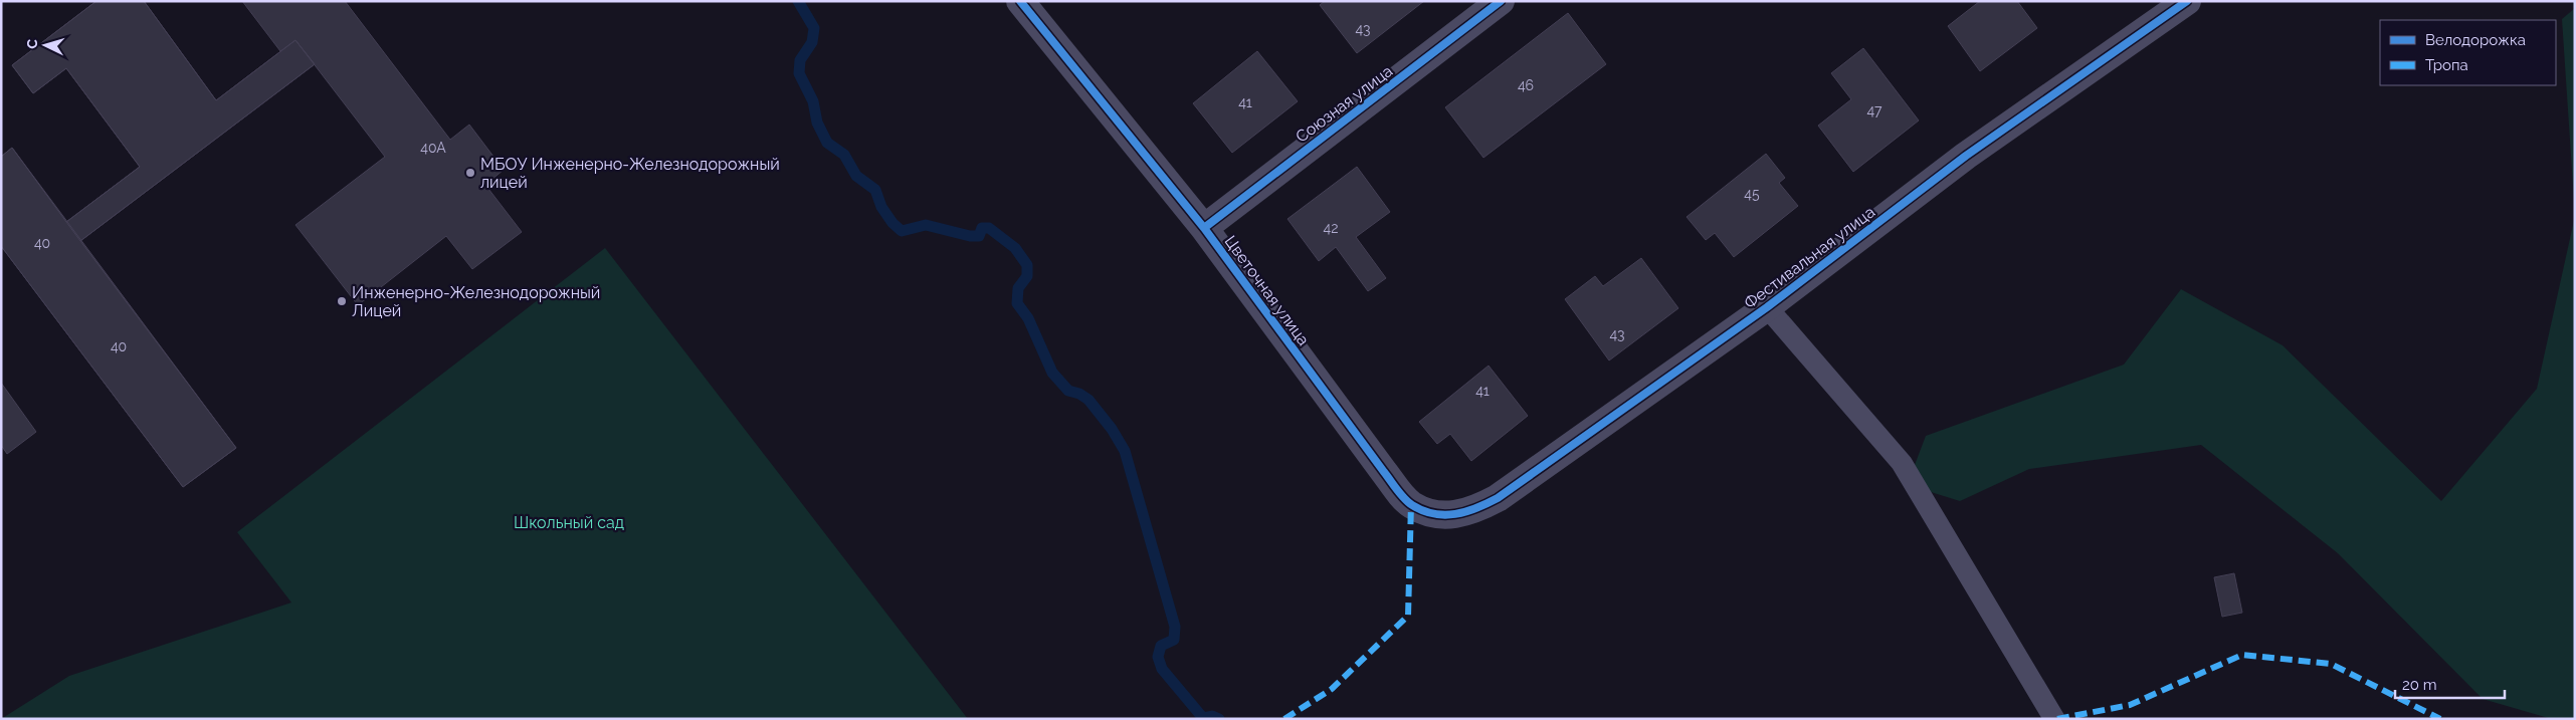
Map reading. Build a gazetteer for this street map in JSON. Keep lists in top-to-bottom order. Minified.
{"streets":{"street":["Союзная улица","Фестивальная улица","Цветочная улица"]},"crossings":[["Союзная улица","Цветочная улица"],["Фестивальная улица","Цветочная улица"]],"parks":["Школьный сад"],"places":["МБОУ Инженерно-Железнодорожный лицей","Инженерно-Железнодорожный Лицей"],"house_numbers":["43","46","41","47","40А","45","42","40","43","40","41"],"legend":["Велодорожка","Тропа"],"scale_bar":"20 m","north":"left"}
